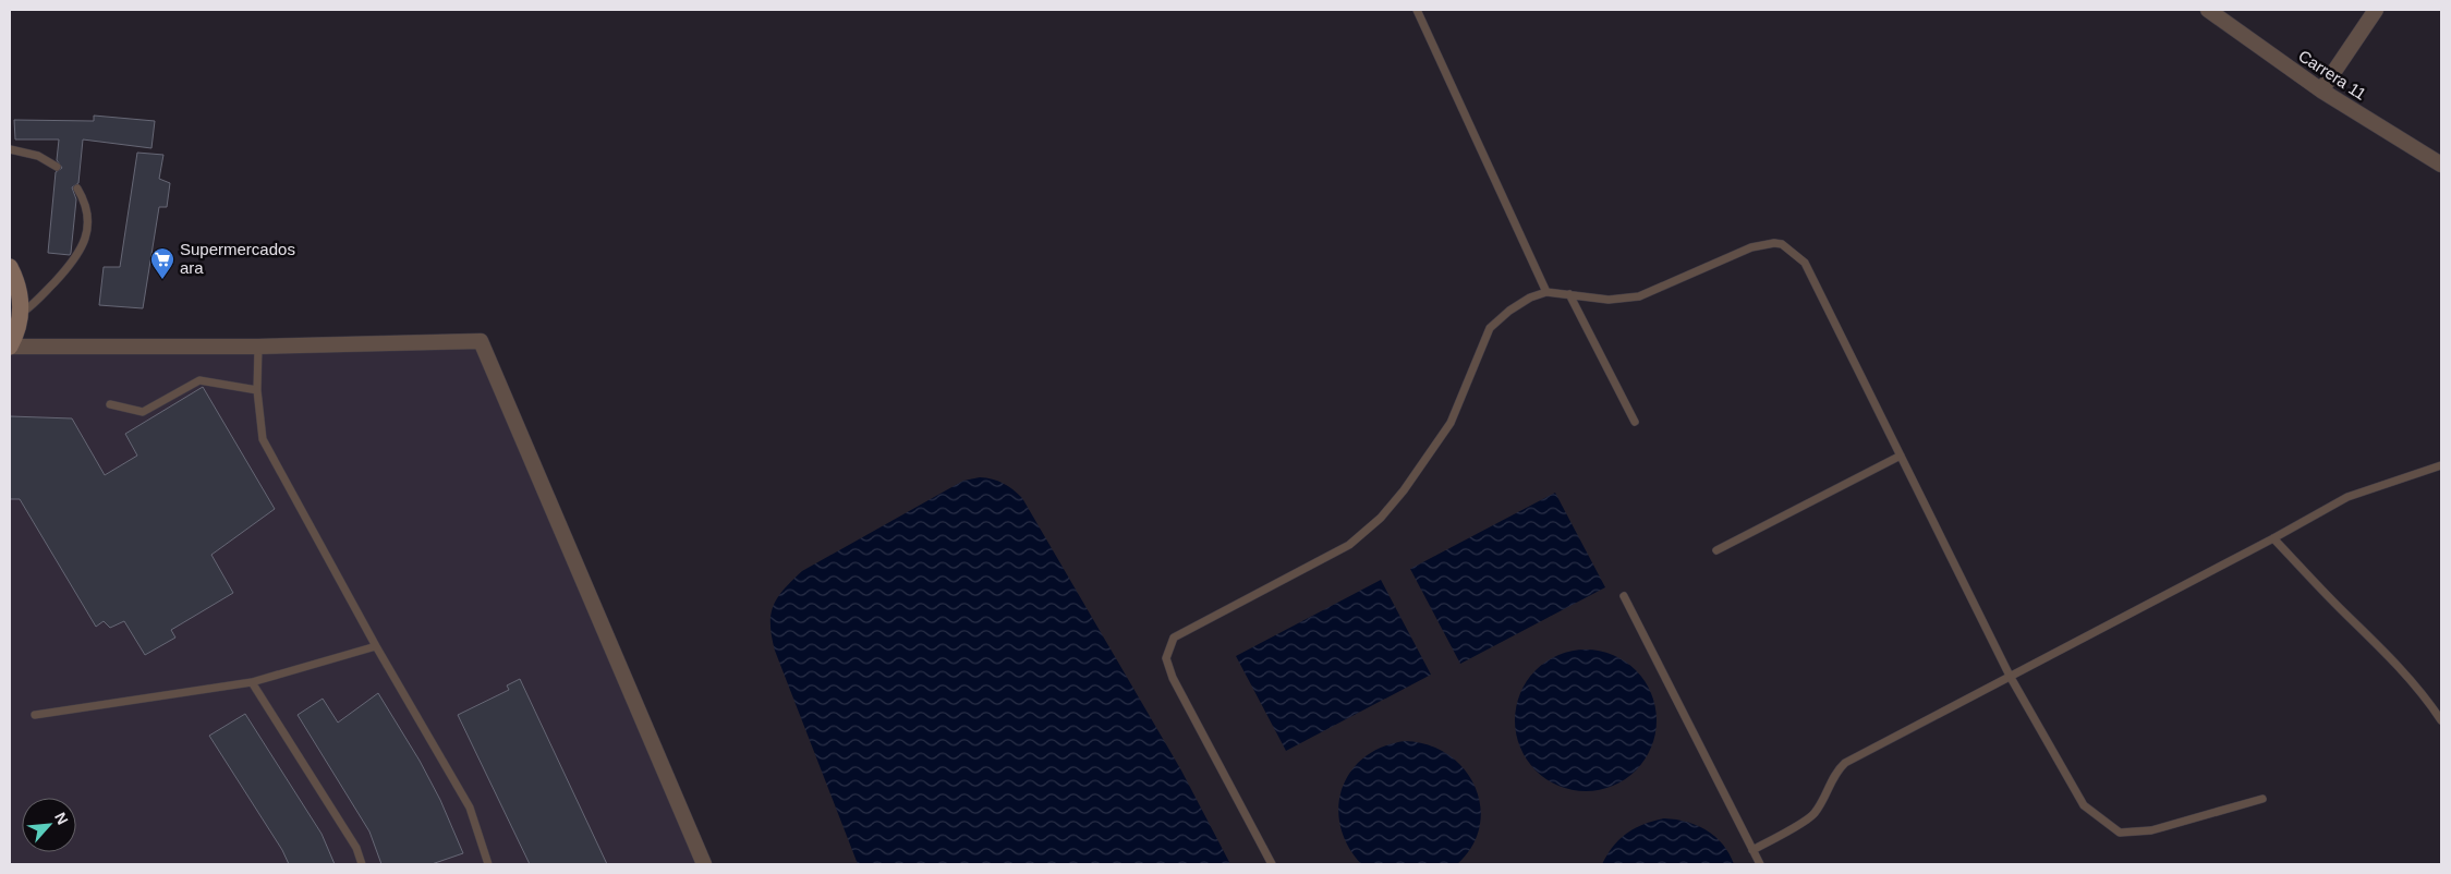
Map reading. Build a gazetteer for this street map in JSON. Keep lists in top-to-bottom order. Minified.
{"streets":{"street":["Carrera 11"]},"places":{"supermarket":["Supermercados ara"]},"north":"top right"}
